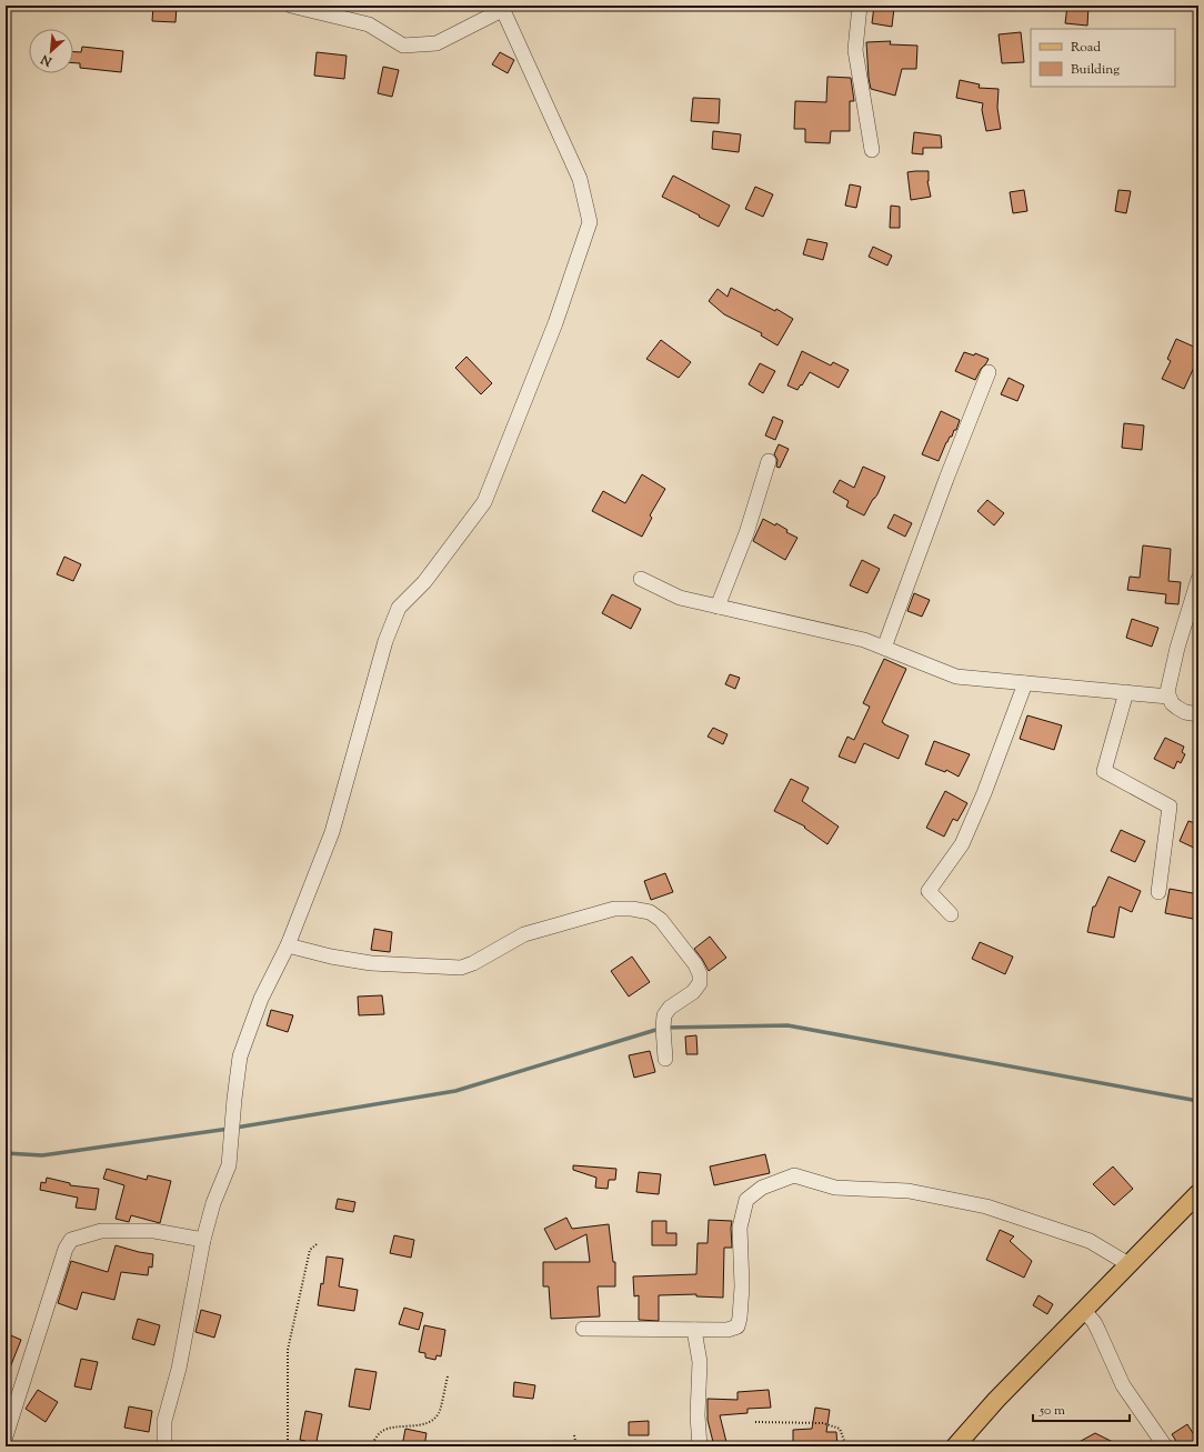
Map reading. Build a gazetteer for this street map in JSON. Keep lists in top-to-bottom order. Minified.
{"legend":["Road","Building"],"scale_bar":"50 m","north":"bottom left"}
